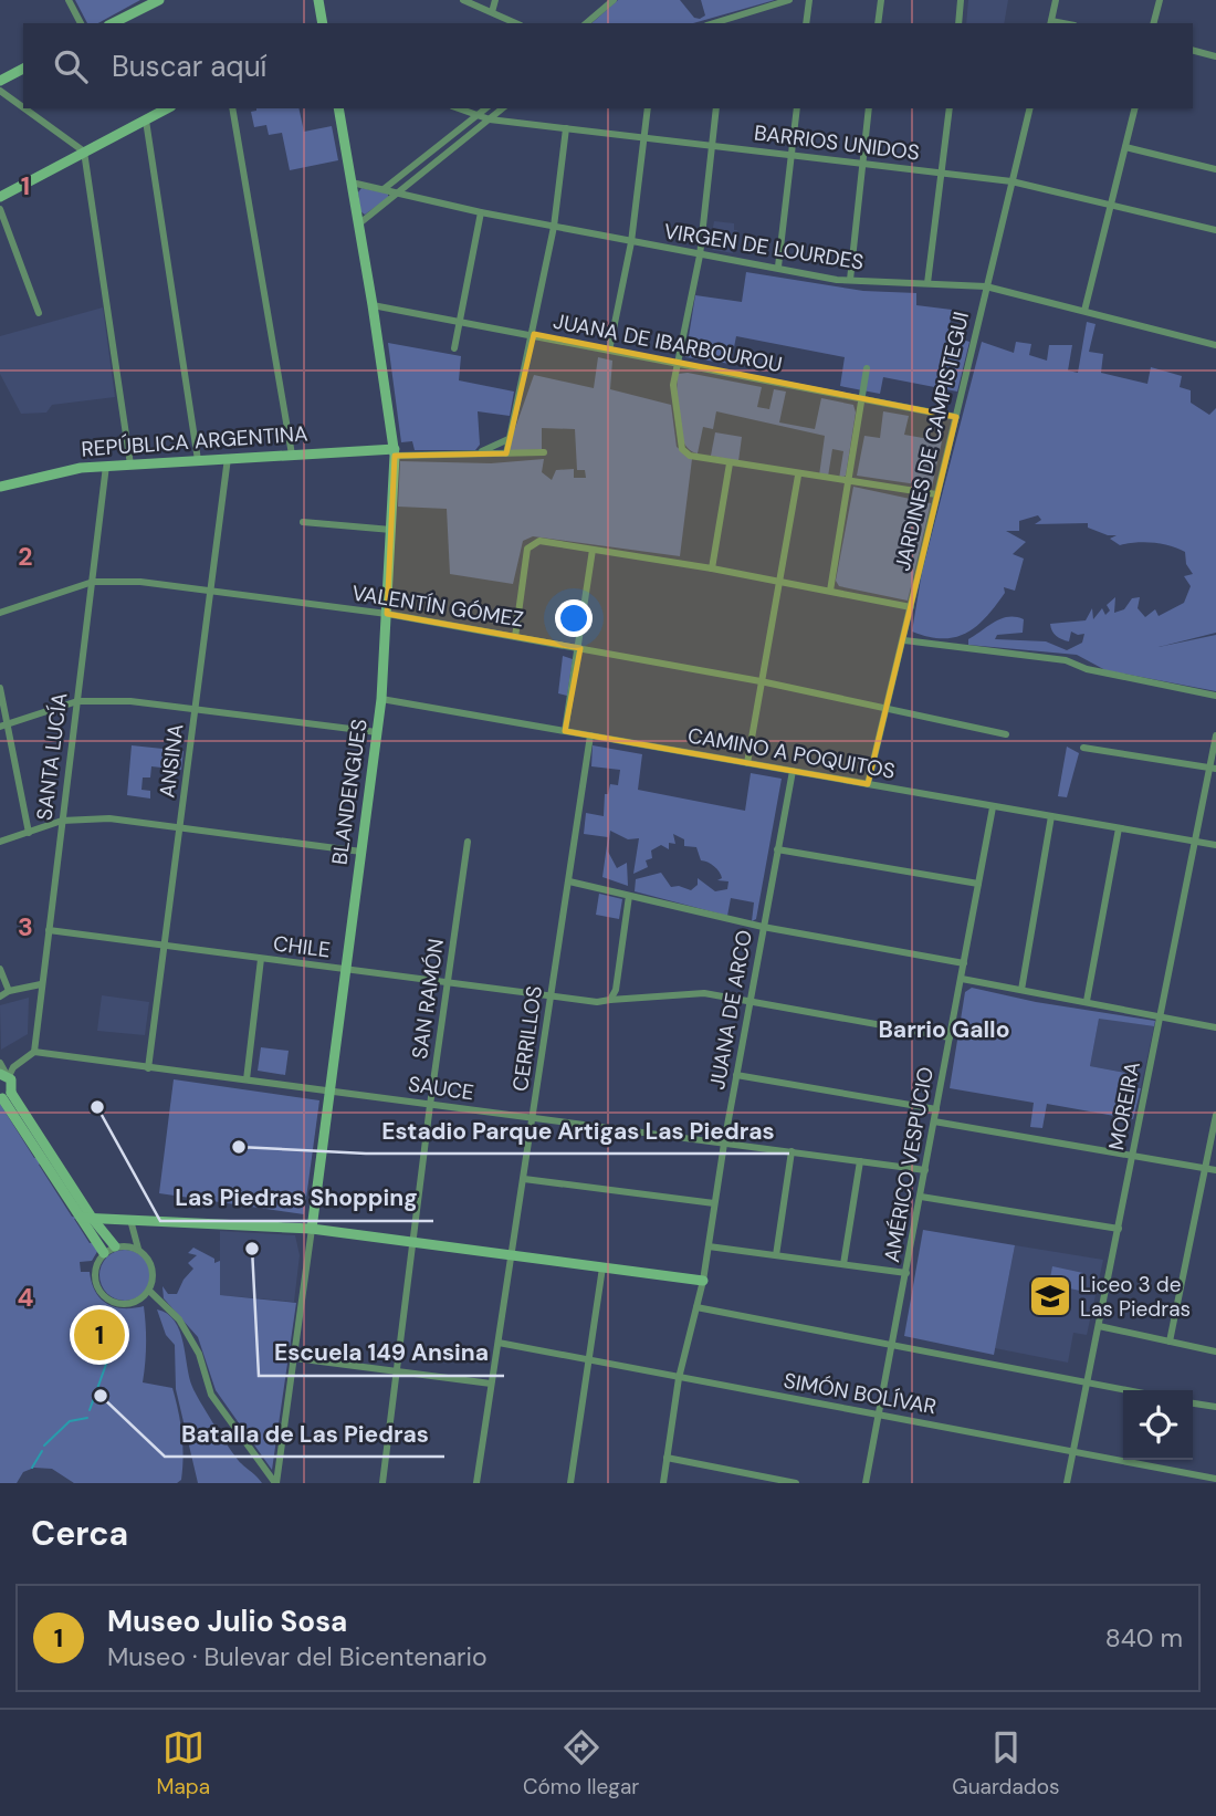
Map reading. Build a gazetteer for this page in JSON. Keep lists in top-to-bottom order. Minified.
{"streets":{"street":["BARRIOS UNIDOS","VIRGEN DE LOURDES","JUANA DE IBARBOUROU","REPÚBLICA ARGENTINA","JARDINES DE CAMPISTEGUI","VALENTÍN GÓMEZ","CAMINO A POQUITOS","SANTA LUCÍA","ANSINA","BLANDENGUES","CHILE","SAN RAMÓN","JUANA DE ARCO","CERRILLOS","SAUCE","MOREIRA","AMÉRICO VESPUCIO","SIMÓN BOLÍVAR"]},"crossings":[["BARRIOS UNIDOS","JARDINES DE CAMPISTEGUI"],["VIRGEN DE LOURDES","JARDINES DE CAMPISTEGUI"],["VIRGEN DE LOURDES","BLANDENGUES"],["JUANA DE IBARBOUROU","JARDINES DE CAMPISTEGUI"],["JUANA DE IBARBOUROU","BLANDENGUES"],["REPÚBLICA ARGENTINA","SANTA LUCÍA"],["REPÚBLICA ARGENTINA","ANSINA"],["REPÚBLICA ARGENTINA","BLANDENGUES"],["JARDINES DE CAMPISTEGUI","VALENTÍN GÓMEZ"],["JARDINES DE CAMPISTEGUI","CAMINO A POQUITOS"],["VALENTÍN GÓMEZ","SANTA LUCÍA"],["VALENTÍN GÓMEZ","ANSINA"],["VALENTÍN GÓMEZ","BLANDENGUES"],["CAMINO A POQUITOS","BLANDENGUES"],["CAMINO A POQUITOS","JUANA DE ARCO"],["CAMINO A POQUITOS","CERRILLOS"],["CAMINO A POQUITOS","MOREIRA"],["CAMINO A POQUITOS","AMÉRICO VESPUCIO"],["SANTA LUCÍA","CHILE"],["SANTA LUCÍA","SAUCE"],["ANSINA","CHILE"],["ANSINA","SAUCE"],["BLANDENGUES","CHILE"],["BLANDENGUES","SAUCE"],["CHILE","SAN RAMÓN"],["CHILE","JUANA DE ARCO"],["CHILE","CERRILLOS"],["CHILE","AMÉRICO VESPUCIO"],["SAN RAMÓN","SAUCE"],["JUANA DE ARCO","SAUCE"],["JUANA DE ARCO","SIMÓN BOLÍVAR"],["CERRILLOS","SAUCE"],["CERRILLOS","SIMÓN BOLÍVAR"],["SAUCE","AMÉRICO VESPUCIO"],["MOREIRA","SIMÓN BOLÍVAR"],["AMÉRICO VESPUCIO","SIMÓN BOLÍVAR"]],"districts":["Barrio Gallo"],"places":{"other":["Las Piedras Shopping","Estadio Parque Artigas Las Piedras","Escuela 149 Ansina","Batalla de Las Piedras"],"school or university":["Liceo 3 de Las Piedras"]},"page":{"search":"Buscar aquí","pins":"1","heading":"Cerca","list":[{"mark":"1","name":"Museo Julio Sosa","note":"Museo · Bulevar del Bicentenario","value":"840 m"}],"nav":["Mapa","Cómo llegar","Guardados"]},"grid":{"rows":["1","2","3","4"]}}
